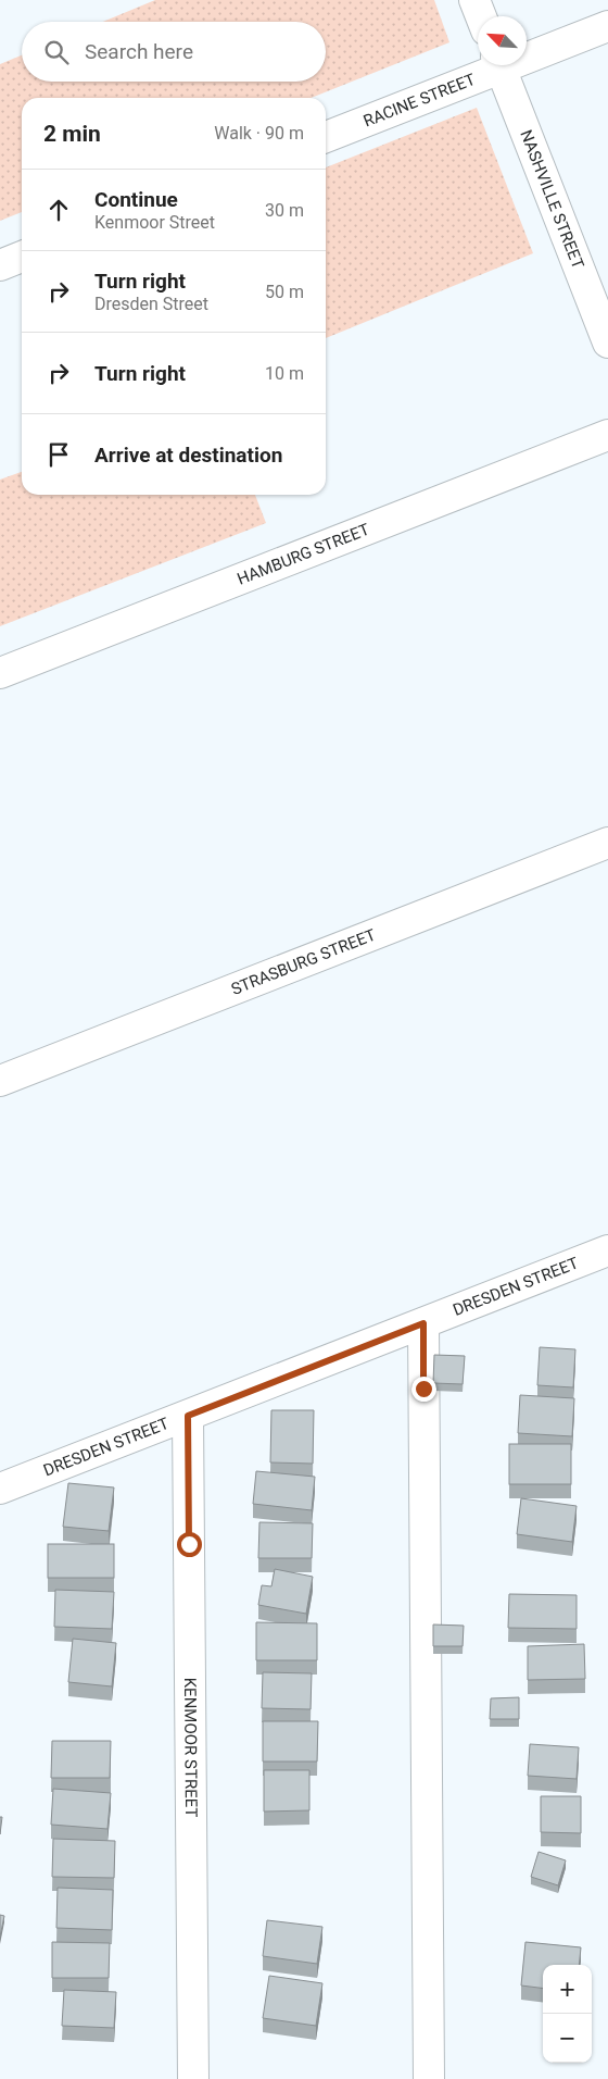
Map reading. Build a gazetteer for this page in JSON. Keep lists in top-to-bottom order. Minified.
{"streets":{"street":["RACINE STREET","NASHVILLE STREET","HAMBURG STREET","STRASBURG STREET","DRESDEN STREET","KENMOOR STREET"]},"crossings":[["DRESDEN STREET","KENMOOR STREET"]],"north":"top left","page":{"search":"Search here","heading":["2 min","Walk · 90 m"],"list":[["Continue","Kenmoor Street","30 m"],["Turn right","Dresden Street","50 m"],["Turn right","10 m"],"Arrive at destination"],"map_buttons":["+","−"]}}
